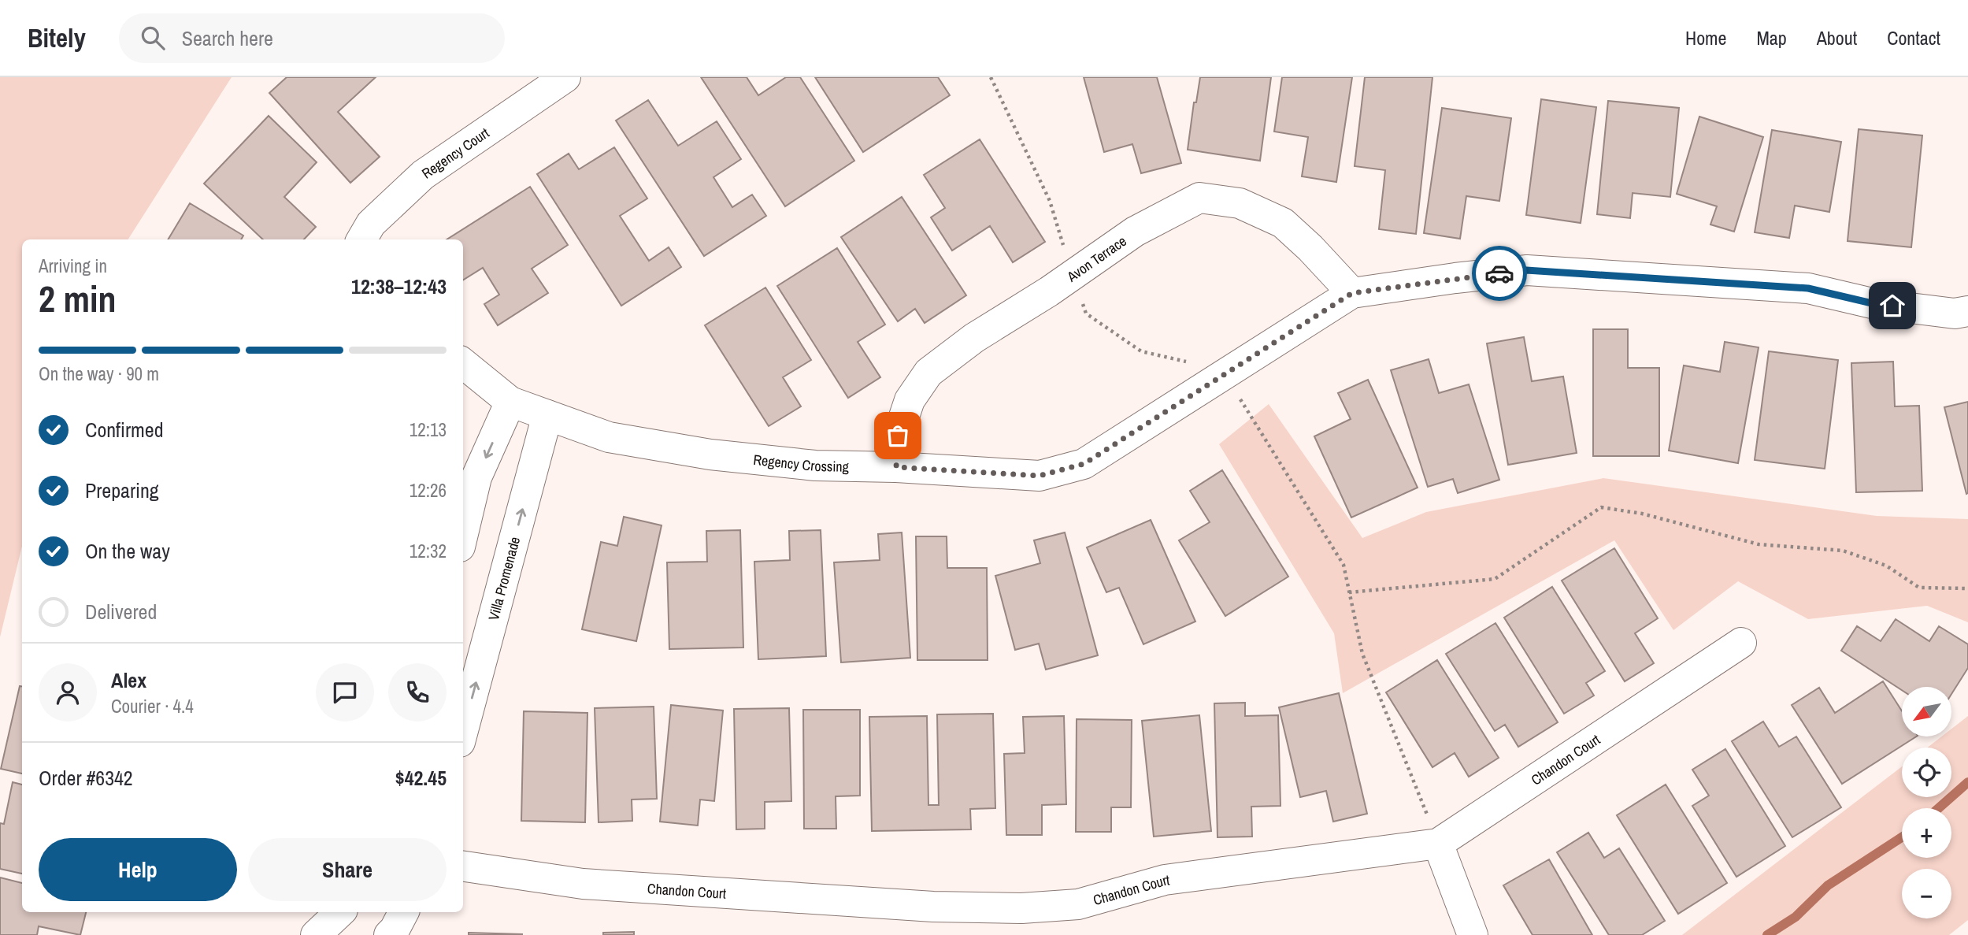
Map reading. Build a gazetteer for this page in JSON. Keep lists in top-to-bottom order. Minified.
{"streets":{"street":["Regency Court","Avon Terrace","Regency Crossing","Villa Promenade","Chandon Court"]},"crossings":[["Avon Terrace","Regency Crossing"],["Regency Crossing","Villa Promenade"]],"north":"bottom left","page":{"header":"Bitely","search":"Search here","nav":["Home","Map","About","Contact"],"heading":["2 min","Arriving in","12:38–12:43"],"panel":["Alex","Courier · 4.4","Order #6342","$42.45"],"bar":"On the way · 90 m","list":[["Confirmed","12:13"],["Preparing","12:26"],["On the way","12:32"],"Delivered"],"map_buttons":["+","−"],"buttons":["Help","Share"]}}
